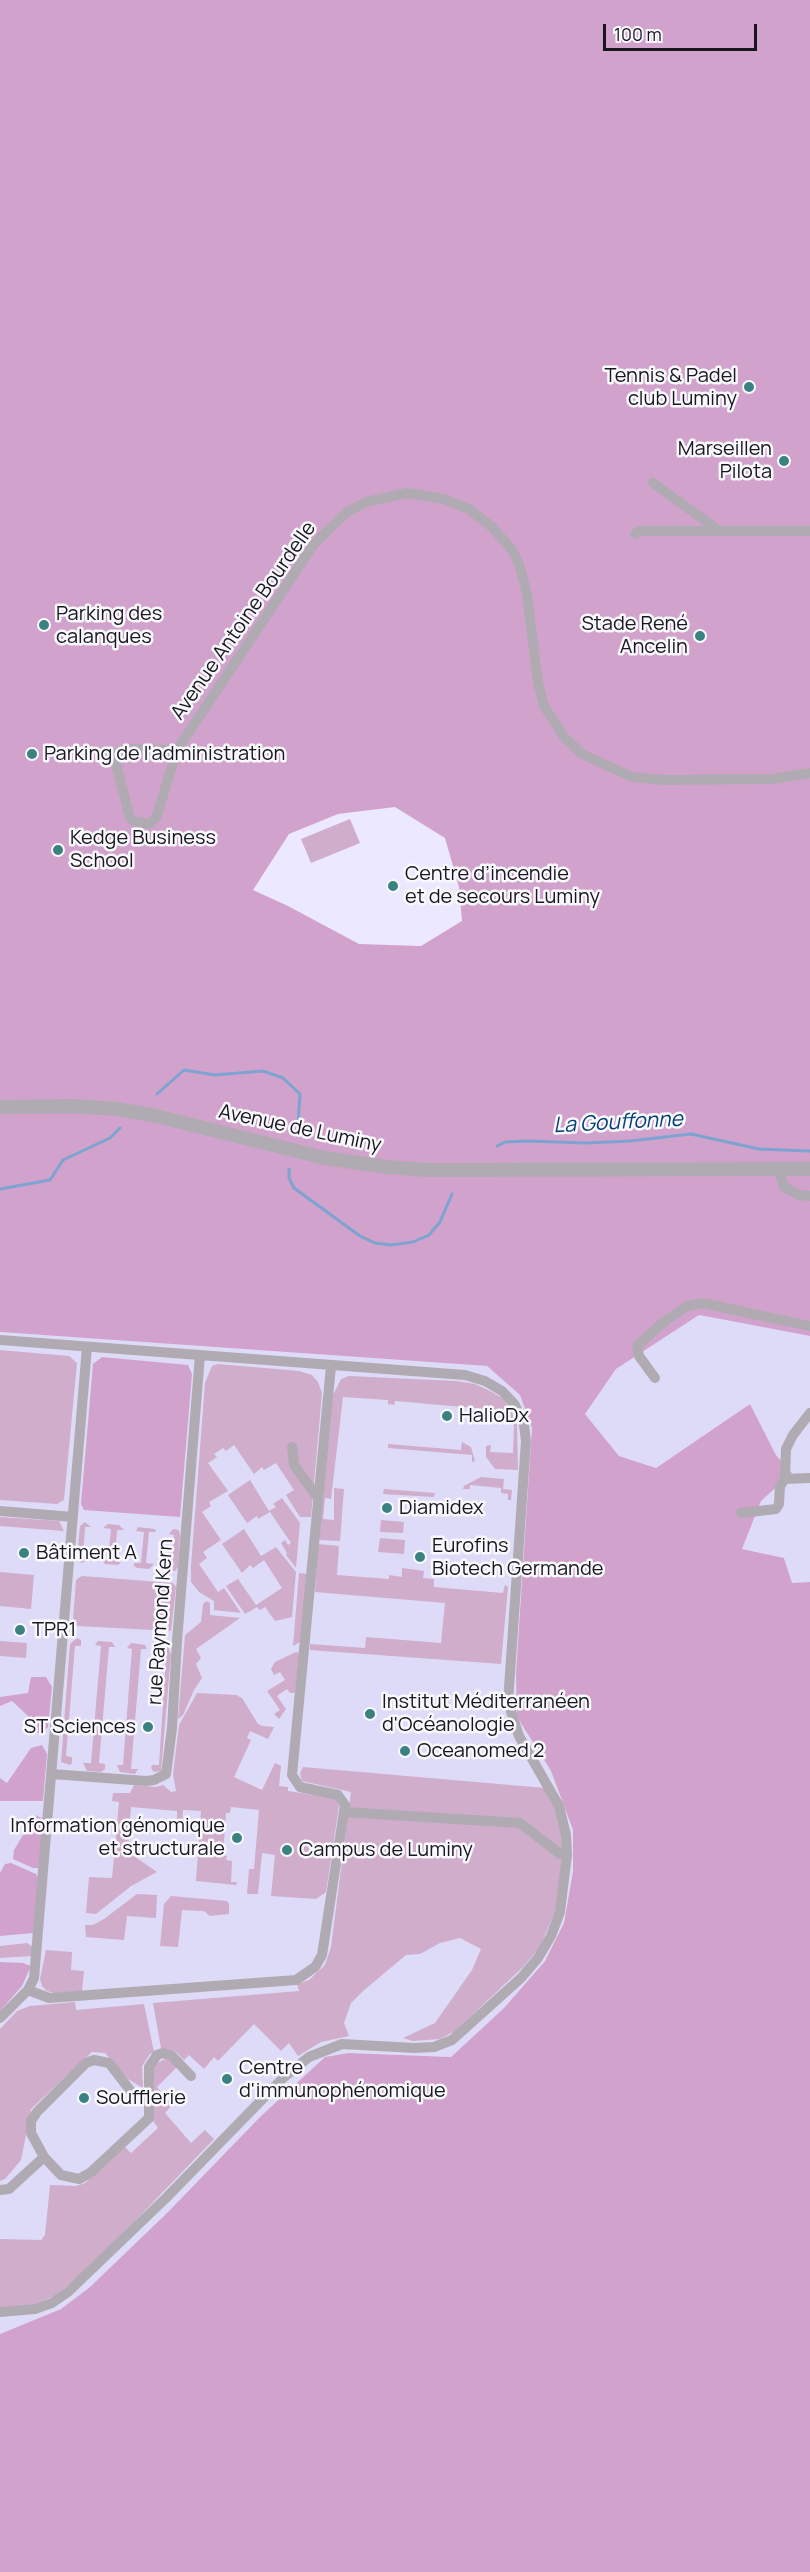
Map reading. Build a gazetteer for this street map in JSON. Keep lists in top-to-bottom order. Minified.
{"streets":{"street":["Avenue Antoine Bourdelle","Avenue de Luminy","rue Raymond Kern"]},"water":["La Gouffonne"],"places":["Tennis & Padel club Luminy","Marseillen Pilota","Parking des calanques","Stade René Ancelin","Parking de l'administration","Kedge Business School","Centre d’incendie et de secours Luminy","HalioDx","Diamidex","Bâtiment A","Eurofins Biotech Germande","TPR1","Institut Méditerranéen d'Océanologie","ST Sciences","Oceanomed 2","Information génomique et structurale","Campus de Luminy","Centre d'immunophénomique","Soufflerie"],"scale_bar":"100 m"}
